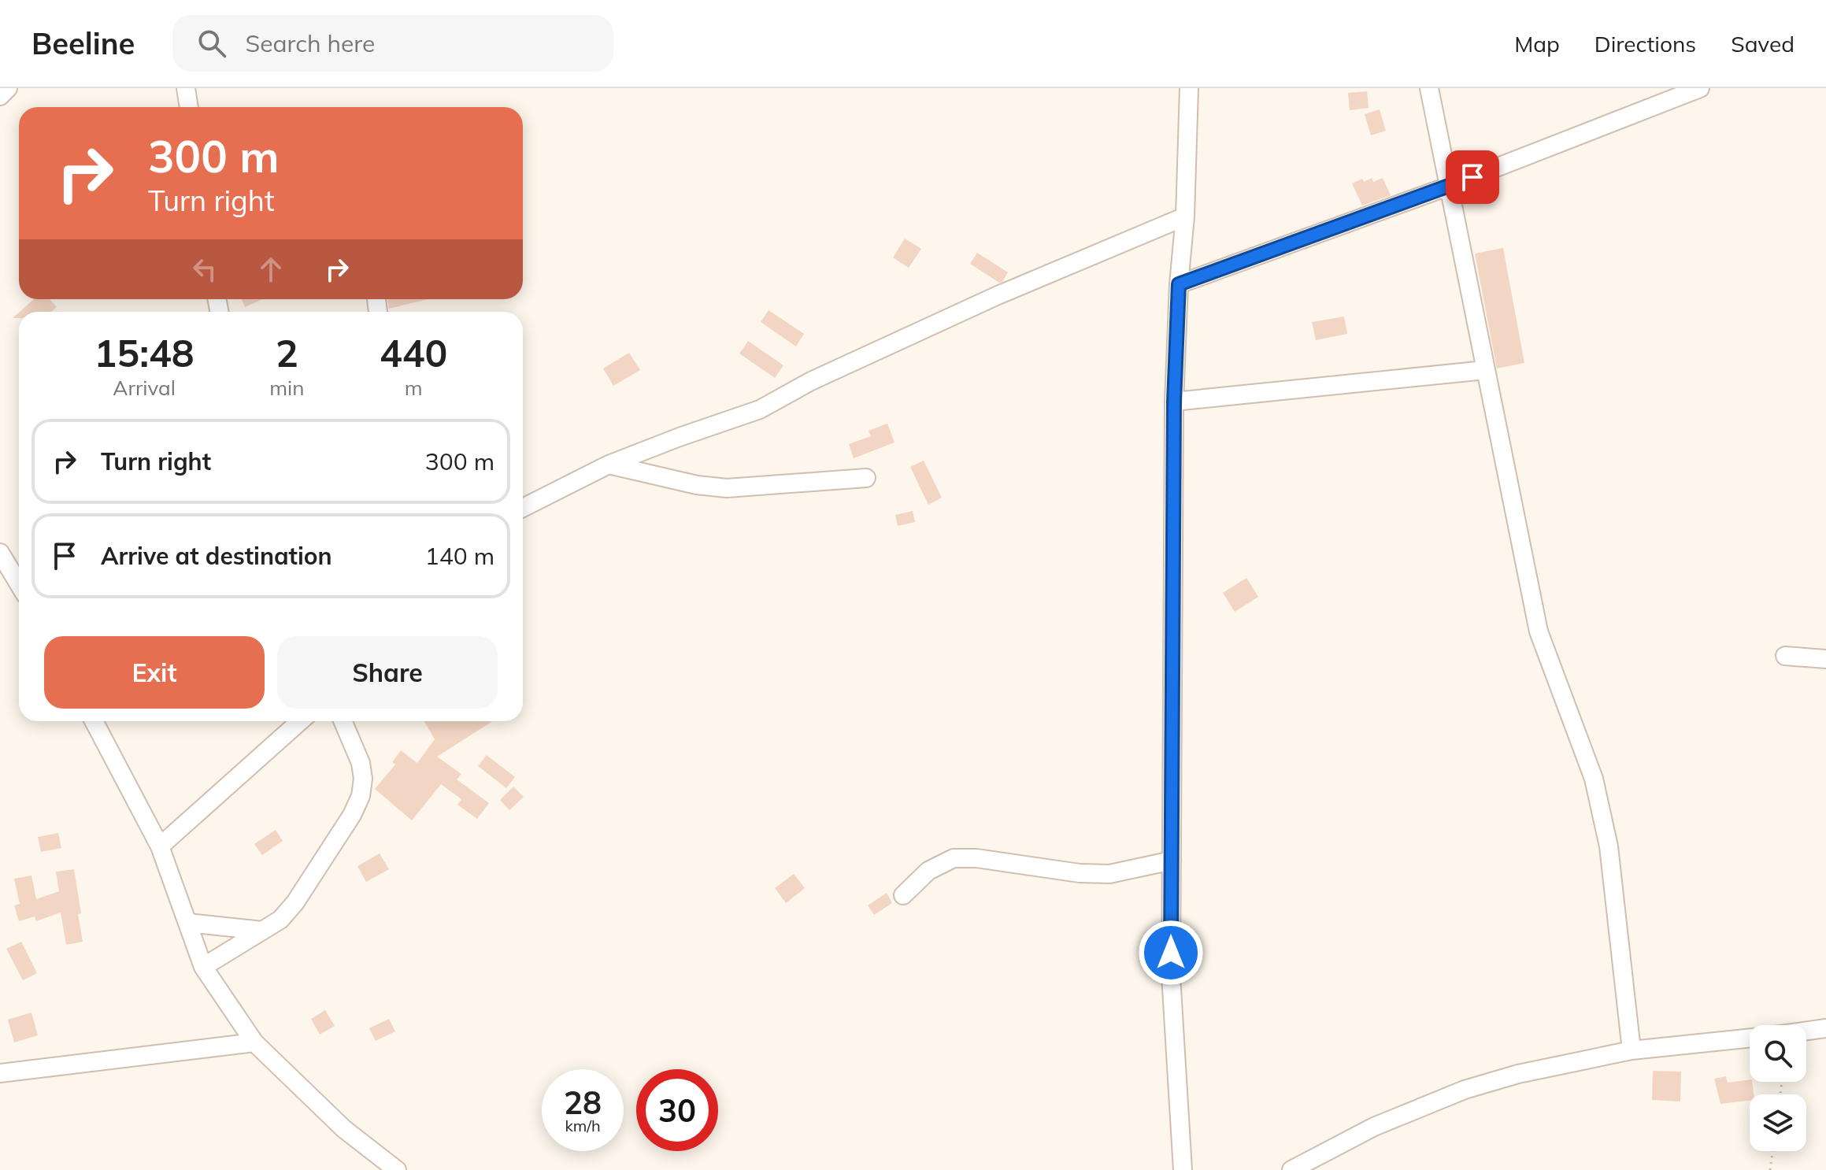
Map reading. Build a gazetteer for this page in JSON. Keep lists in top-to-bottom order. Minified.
{"page":{"header":"Beeline","search":"Search here","nav":["Map","Directions","Saved"],"turn":["300 m","Turn right"],"eta":["15:48","Arrival","2","min","440","m"],"list":[{"name":"Turn right","value":"300 m"},{"name":"Arrive at destination","value":"140 m"}],"buttons":["Exit","Share"],"speed":"28 km/h","limit":"30"}}
